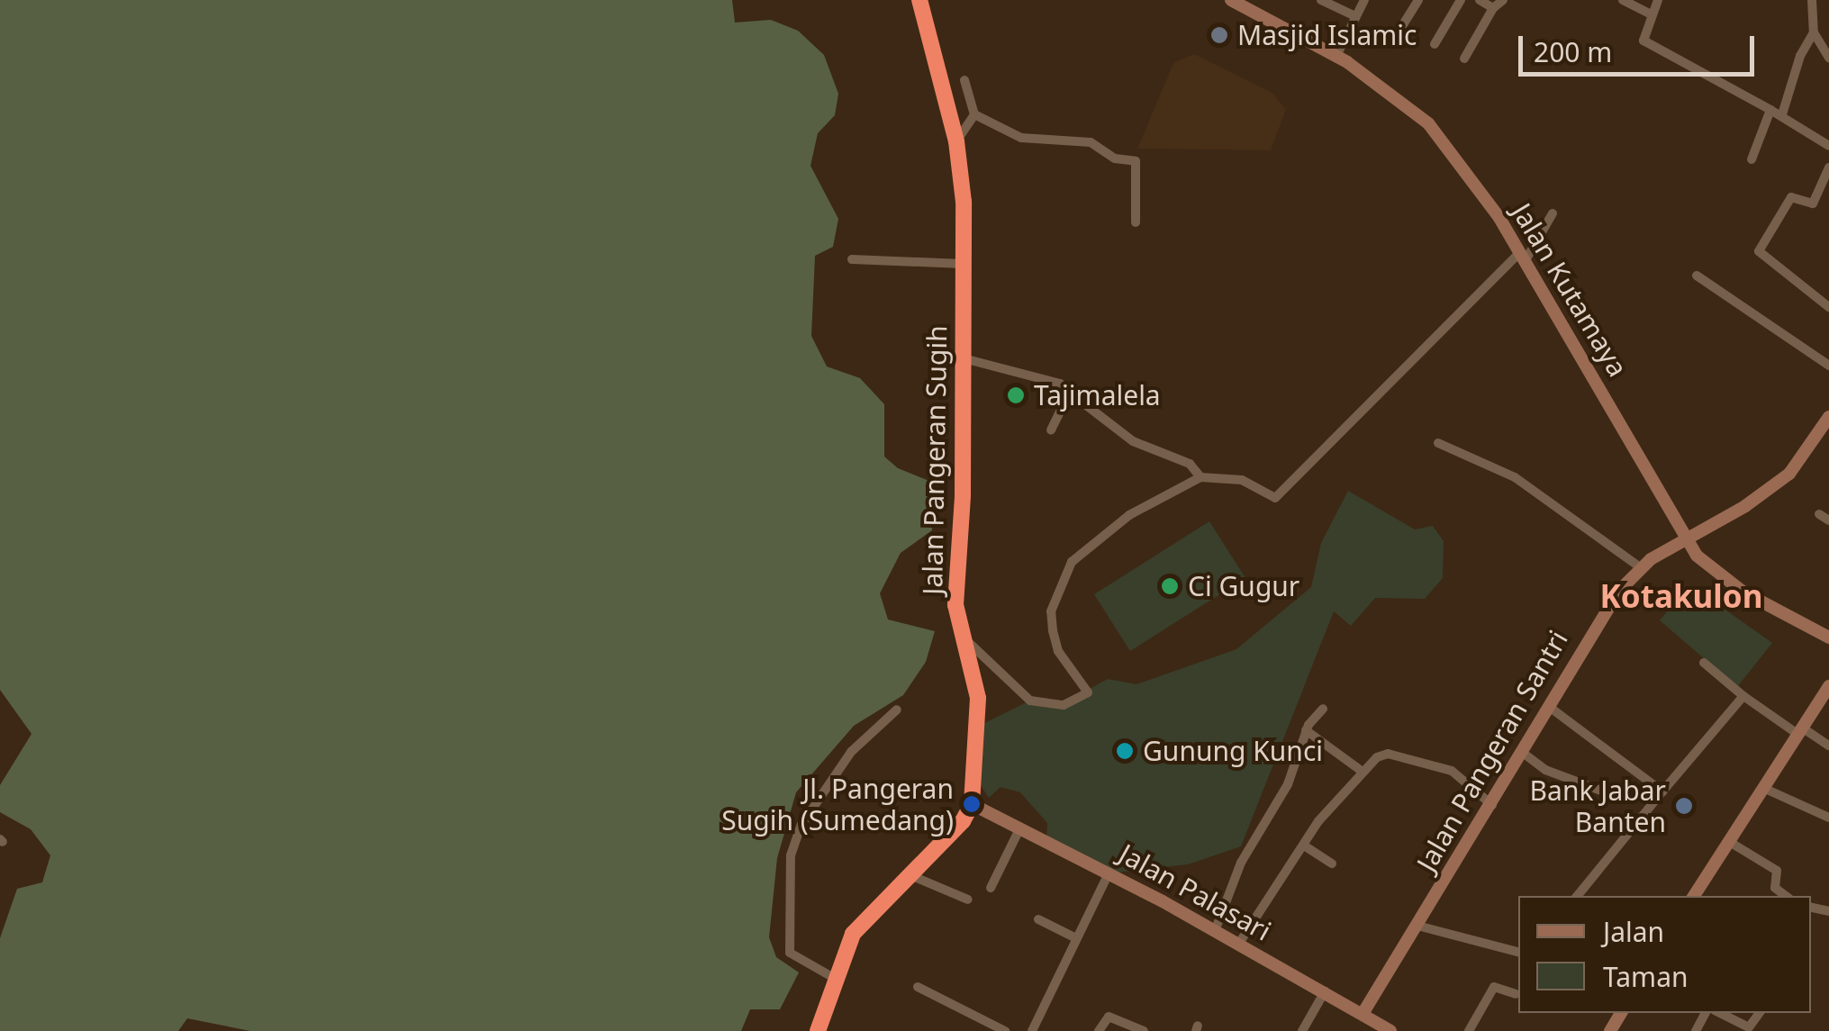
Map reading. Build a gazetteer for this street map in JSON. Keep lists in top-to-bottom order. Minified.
{"streets":{"highway":["Jalan Pangeran Sugih"],"street":["Jalan Kutamaya","Jalan Pangeran Santri","Jalan Palasari"]},"crossings":[["Jalan Kutamaya","Jalan Pangeran Santri"],["Jalan Pangeran Sugih","Jalan Palasari"],["Jalan Pangeran Santri","Jalan Palasari"]],"districts":["Kotakulon"],"places":["Masjid Islamic","Tajimalela","Ci Gugur","Gunung Kunci","Jl. Pangeran Sugih (Sumedang)","Bank Jabar Banten"],"legend":["Jalan","Taman"],"scale_bar":"200 m"}
